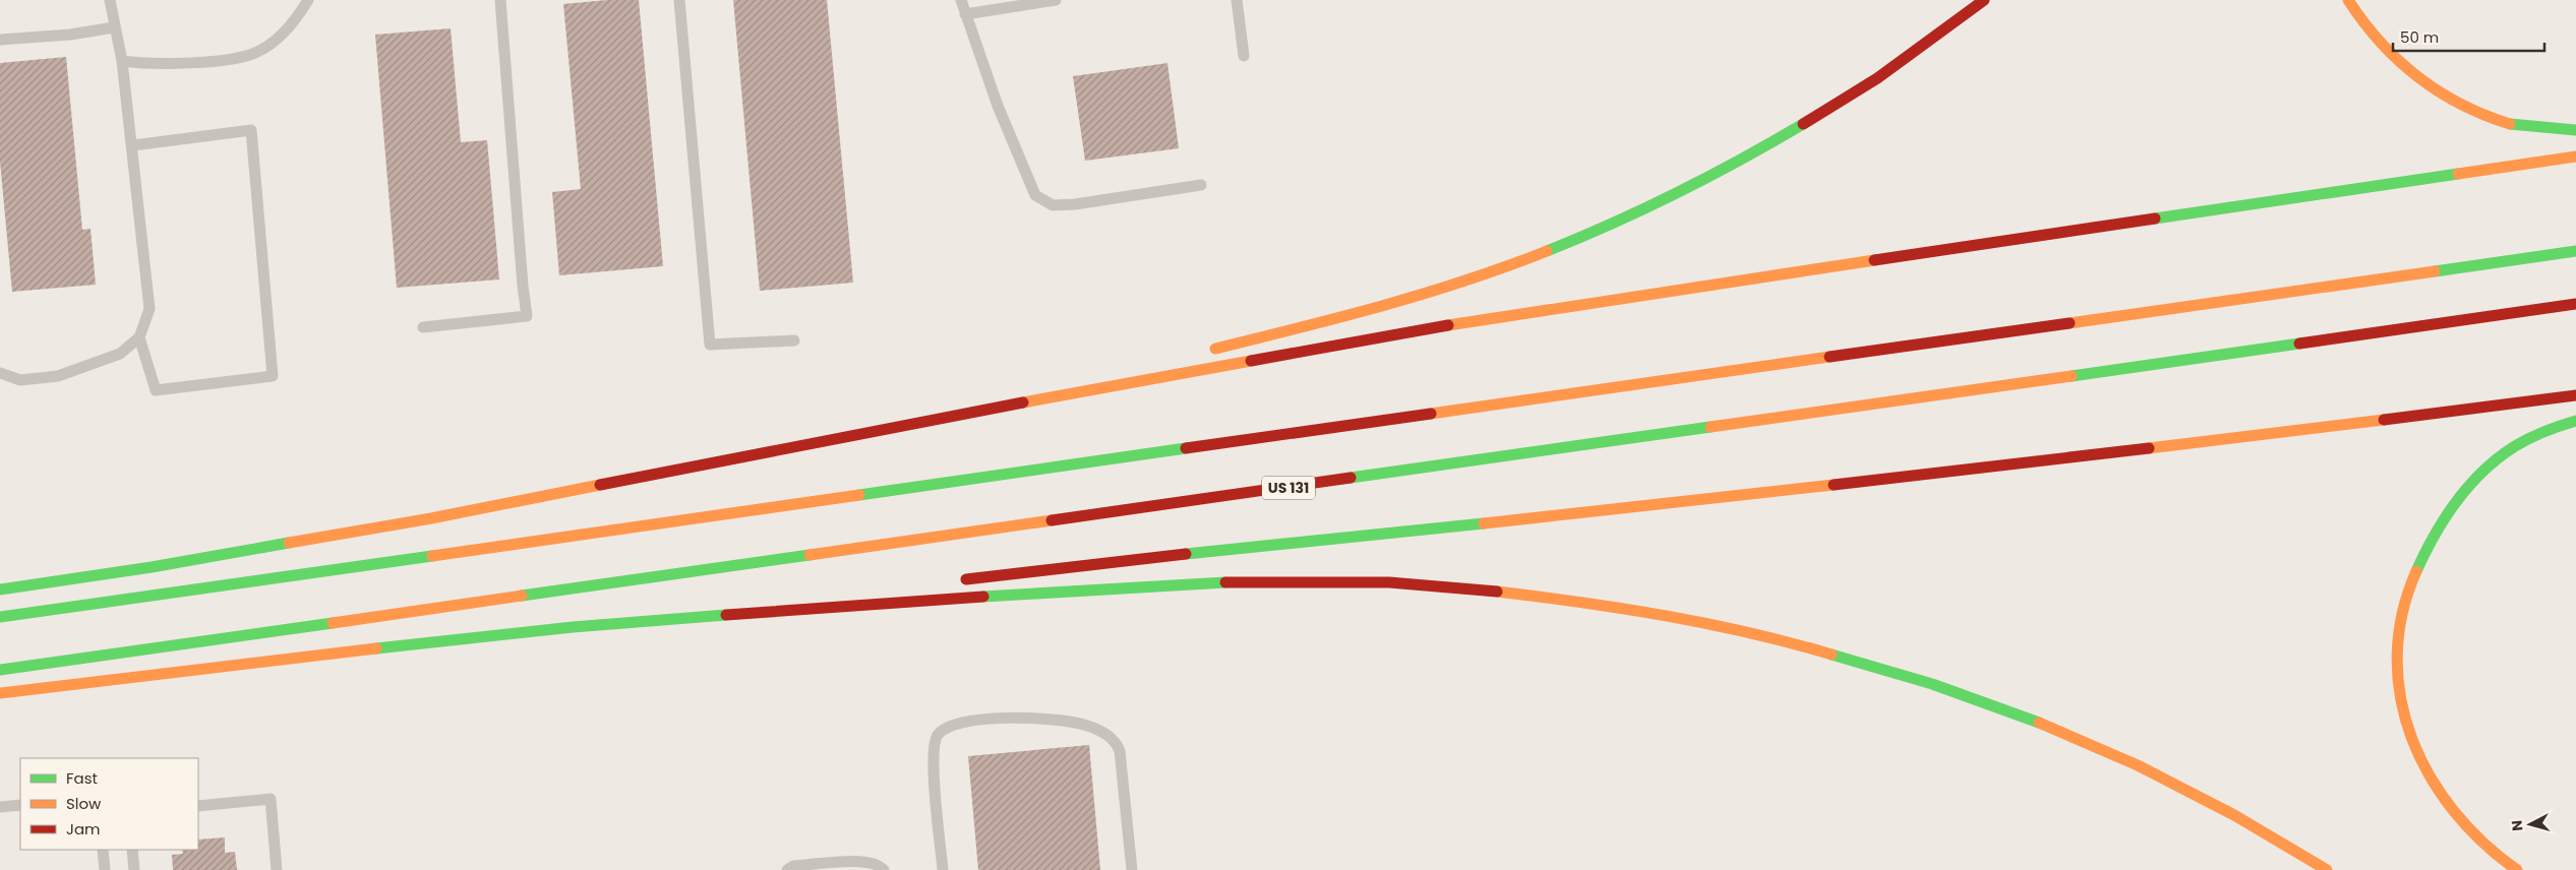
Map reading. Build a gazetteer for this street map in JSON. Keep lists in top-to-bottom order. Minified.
{"streets":{"highway":["US 131"]},"legend":["Fast","Slow","Jam"],"scale_bar":"50 m","north":"left"}
